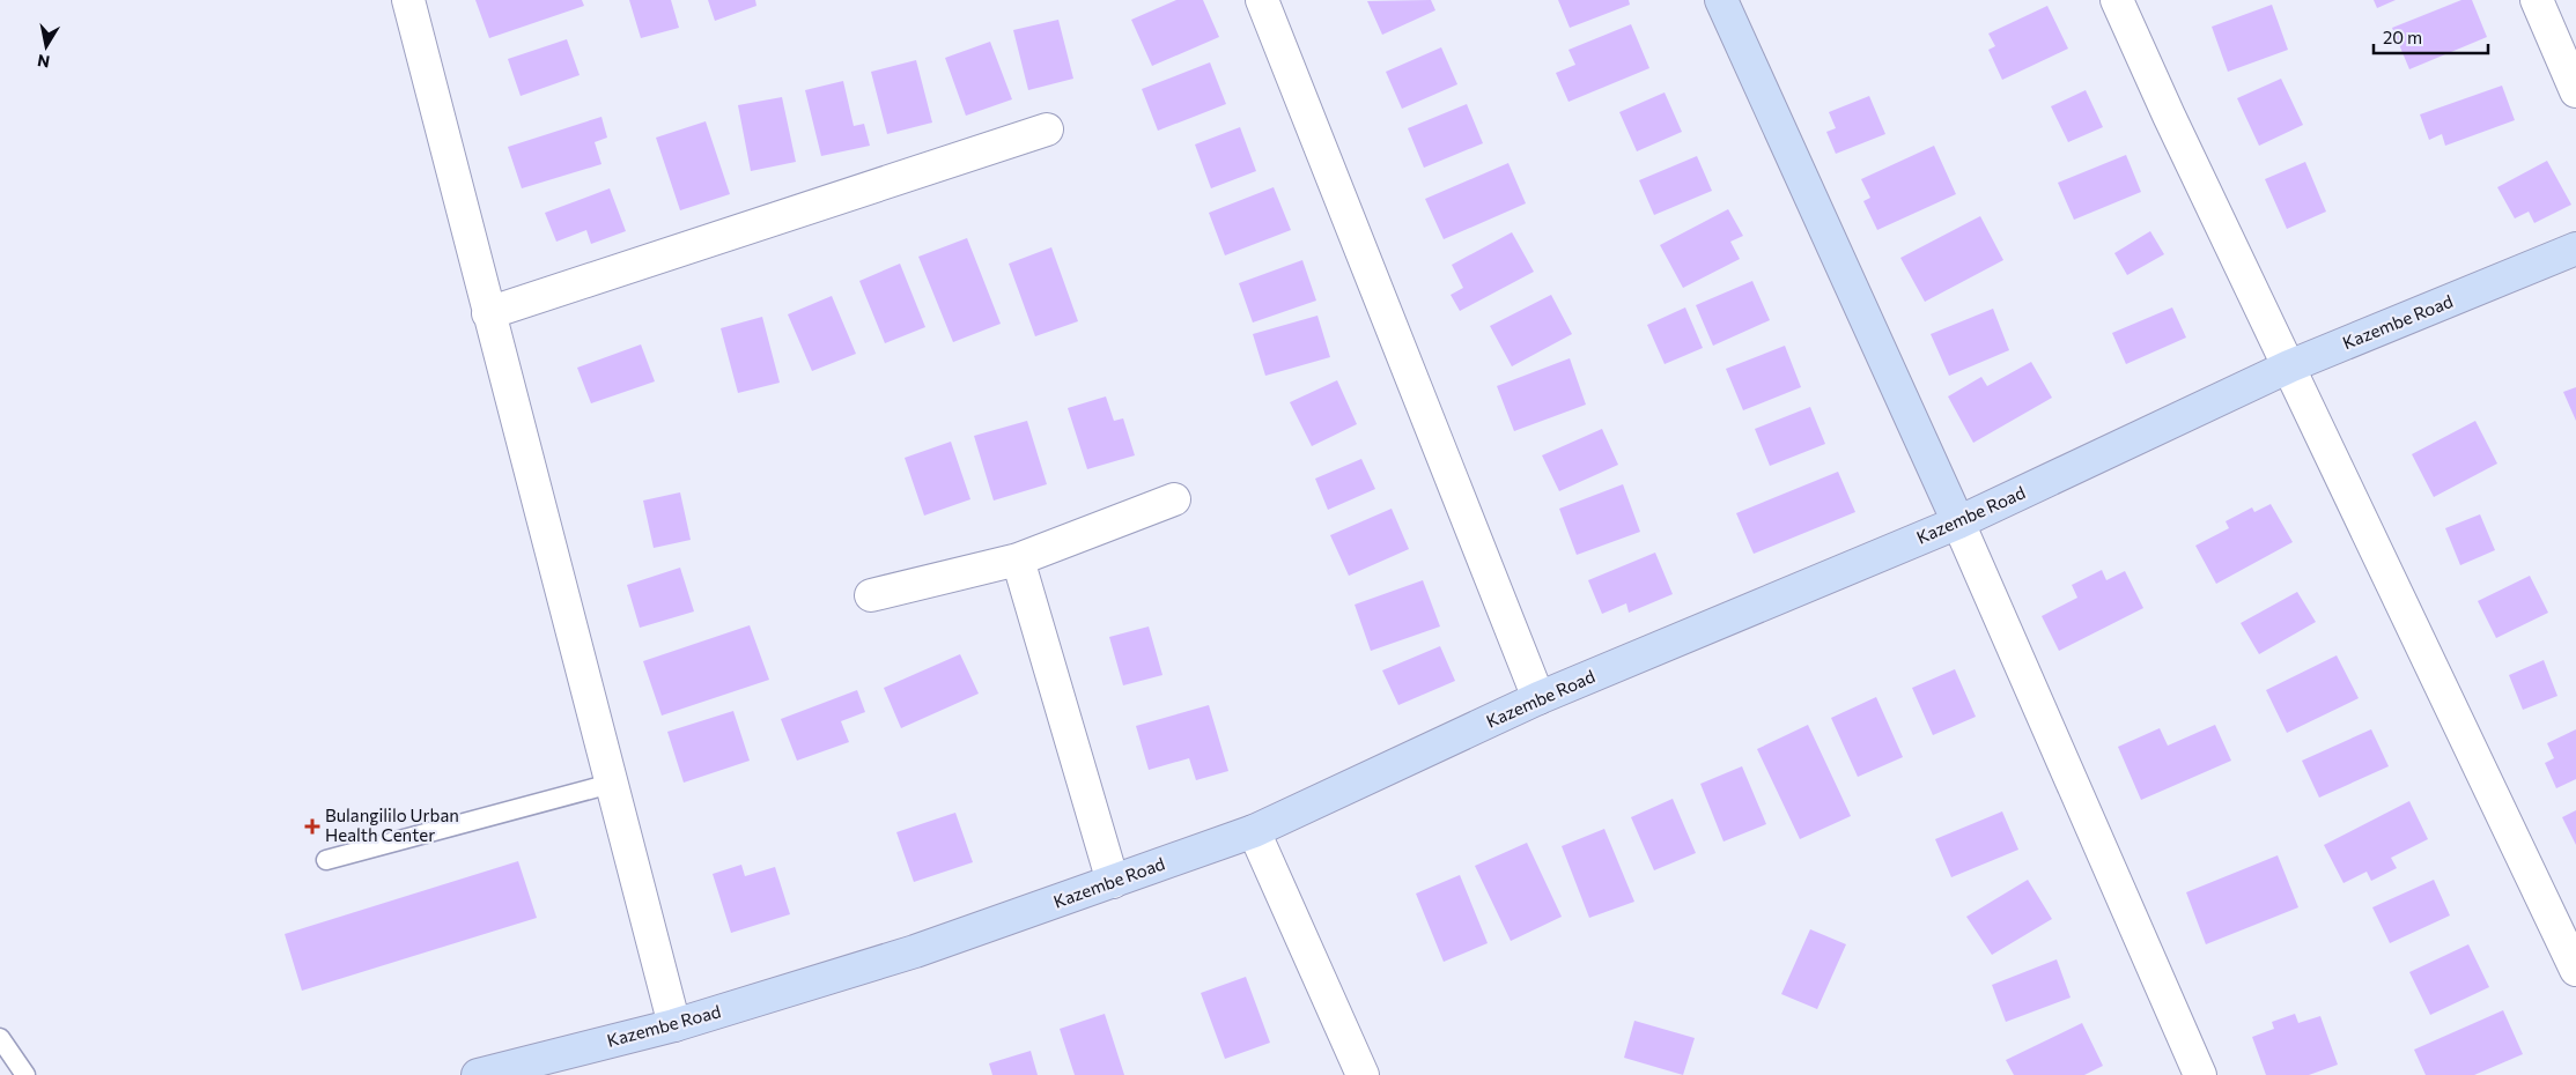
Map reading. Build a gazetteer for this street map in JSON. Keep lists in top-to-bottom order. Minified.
{"streets":{"main road":["Kazembe Road"]},"places":{"health":["Bulangililo Urban Health Center"]},"scale_bar":"20 m","north":"bottom"}
